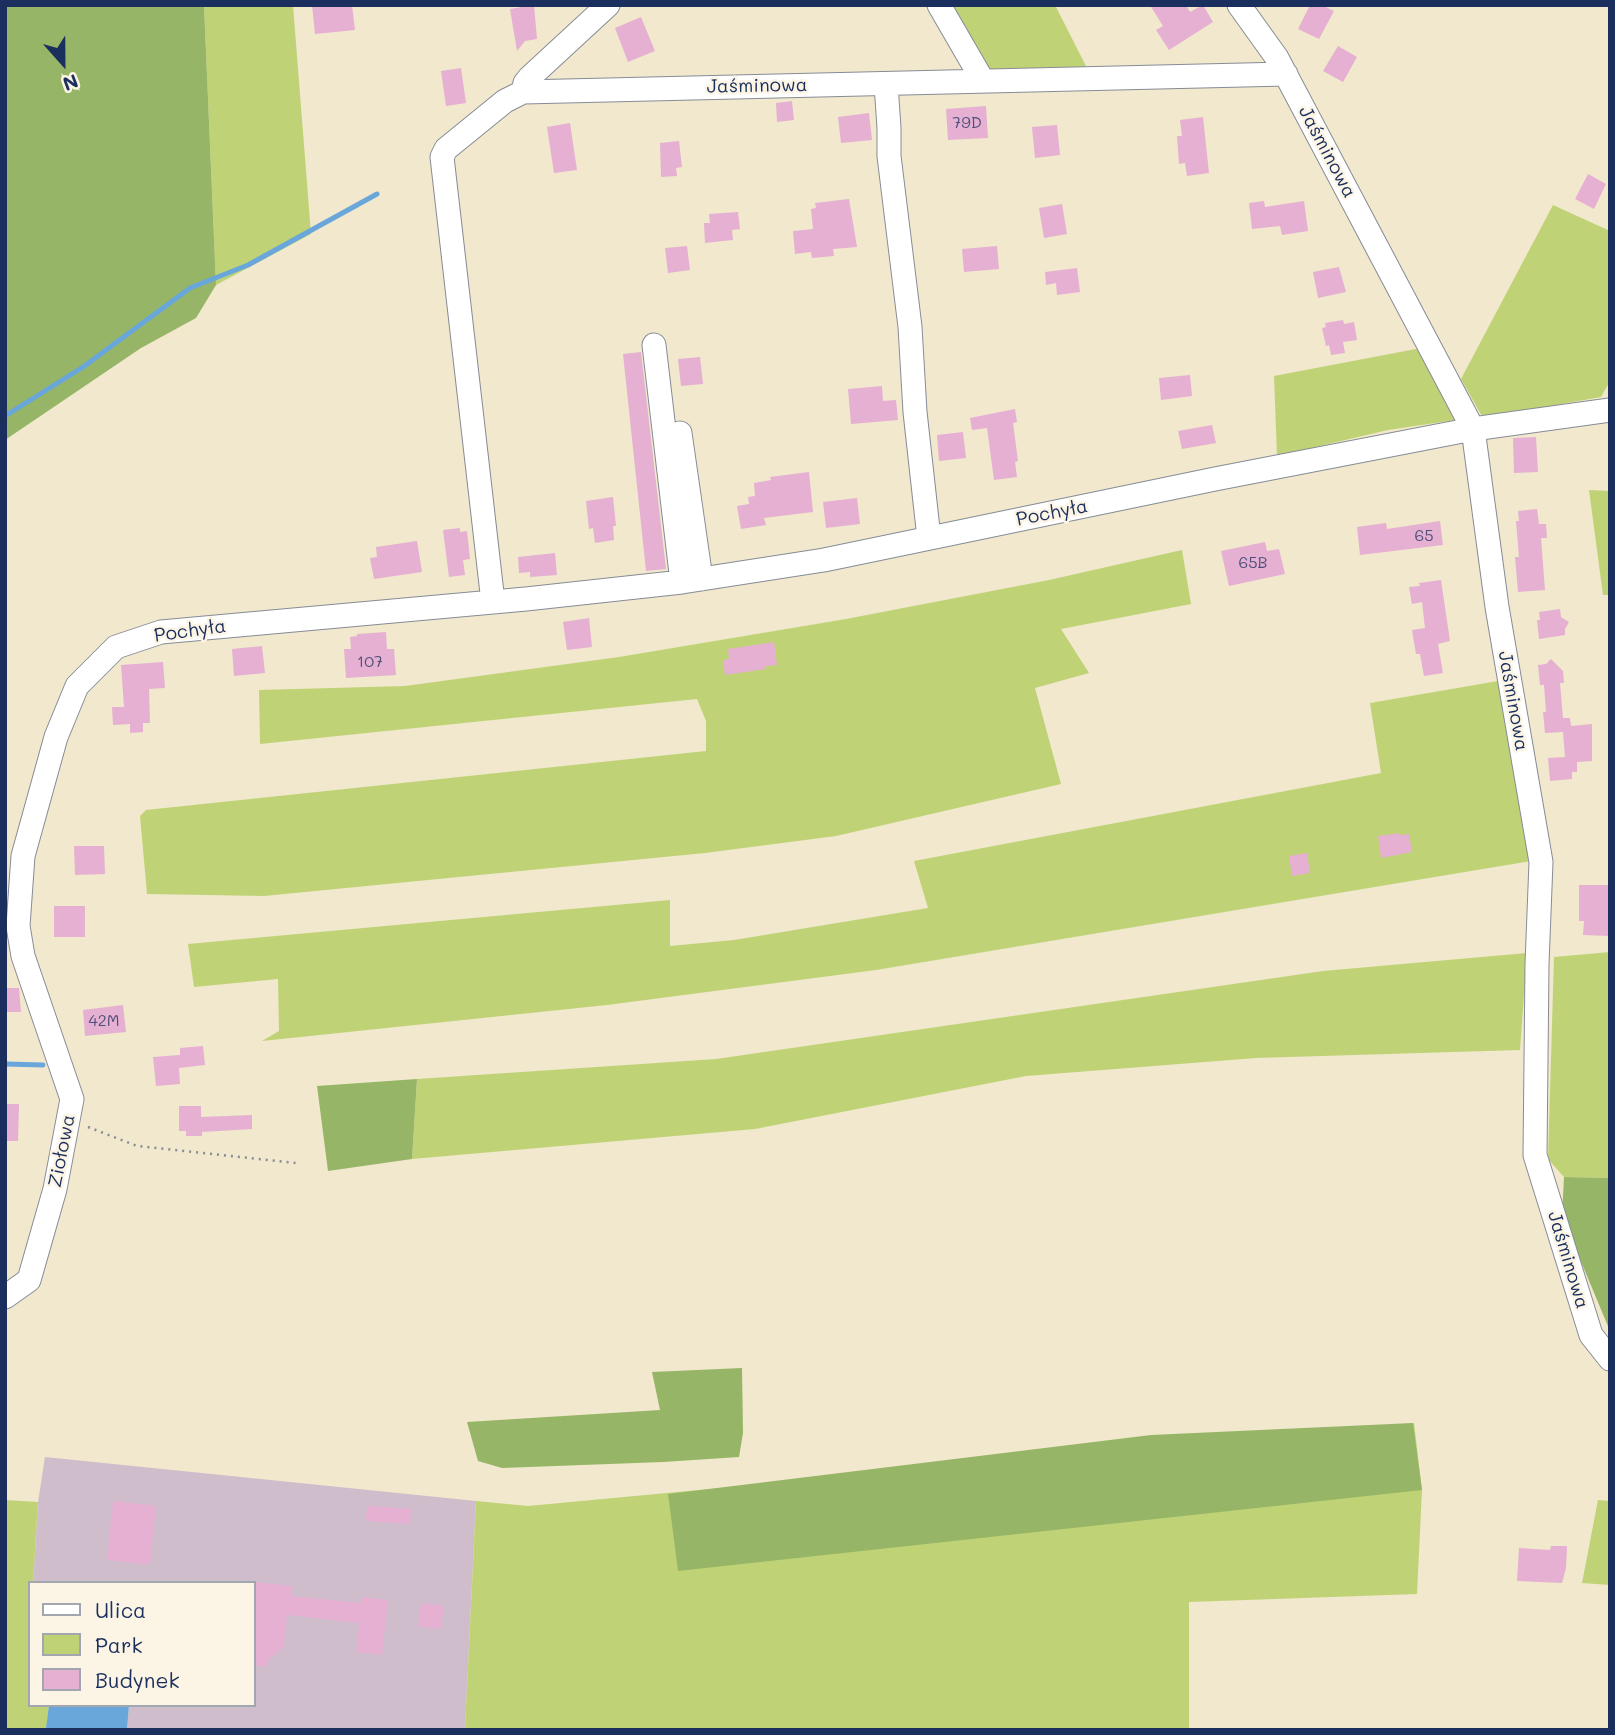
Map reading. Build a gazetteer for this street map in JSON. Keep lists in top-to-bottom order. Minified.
{"streets":{"street":["Jaśminowa","Pochyła","Ziołowa"]},"crossings":[["Jaśminowa","Pochyła"],["Pochyła","Ziołowa"]],"house_numbers":["79D","65","65B","107","42M"],"legend":["Ulica","Park","Budynek"],"north":"bottom"}
